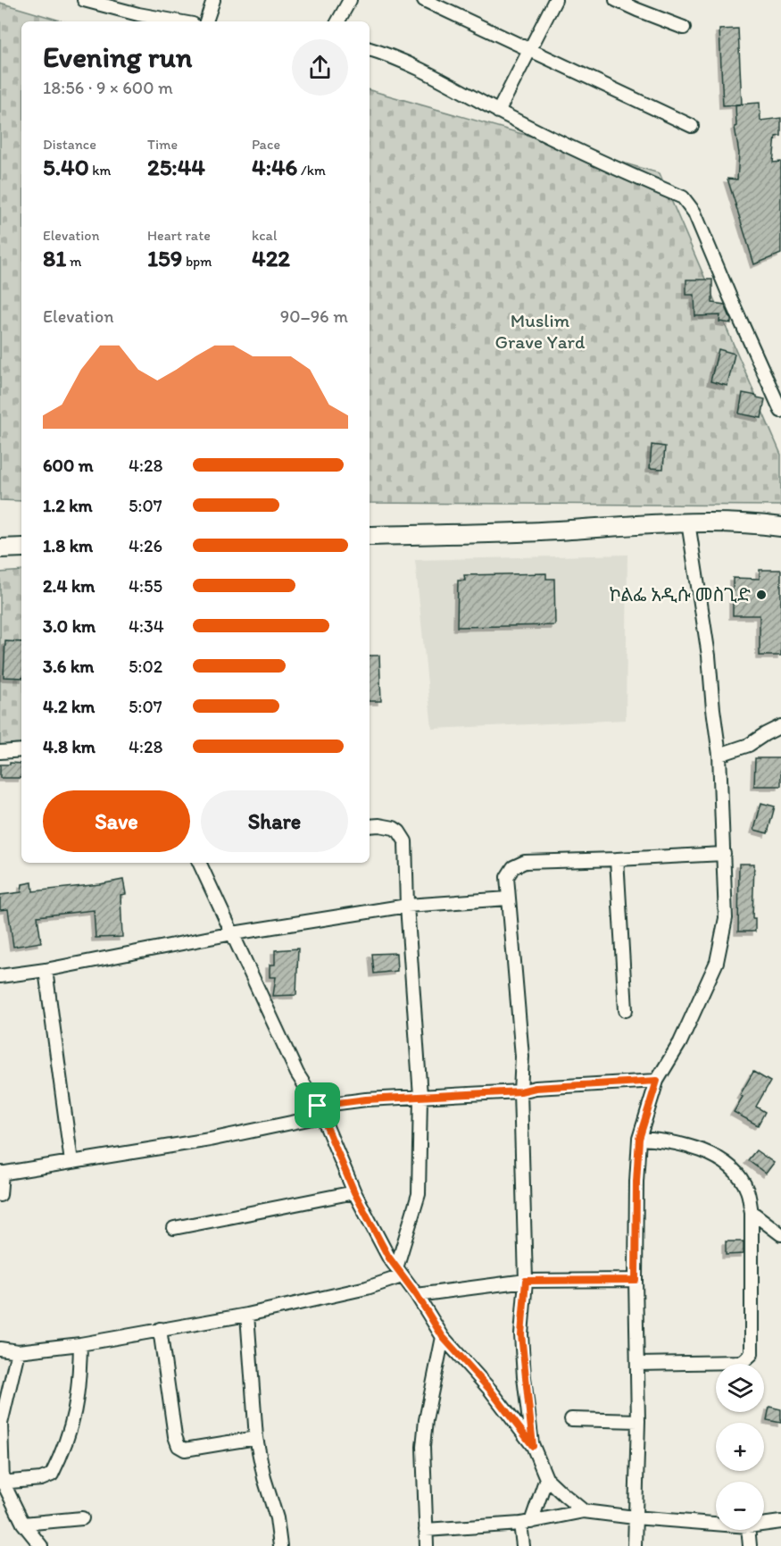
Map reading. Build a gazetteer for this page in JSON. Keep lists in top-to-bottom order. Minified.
{"parks":["Muslim Grave Yard"],"places":["ኮልፌ አዲሱ መስጊድ"],"page":{"heading":["Evening run","18:56 · 9 × 600 m"],"stats":[["Distance","5.40 km"],["Time","25:44"],["Pace","4:46 /km"],["Elevation","81 m"],["Heart rate","159 bpm"],["kcal","422"]],"chart":["Elevation","90–96 m"],"list":[{"name":"600 m","note":"4:28"},{"name":"1.2 km","note":"5:07"},{"name":"1.8 km","note":"4:26"},{"name":"2.4 km","note":"4:55"},{"name":"3.0 km","note":"4:34"},{"name":"3.6 km","note":"5:02"},{"name":"4.2 km","note":"5:07"},{"name":"4.8 km","note":"4:28"}],"buttons":["Save","Share"],"map_buttons":["+","−"]}}
